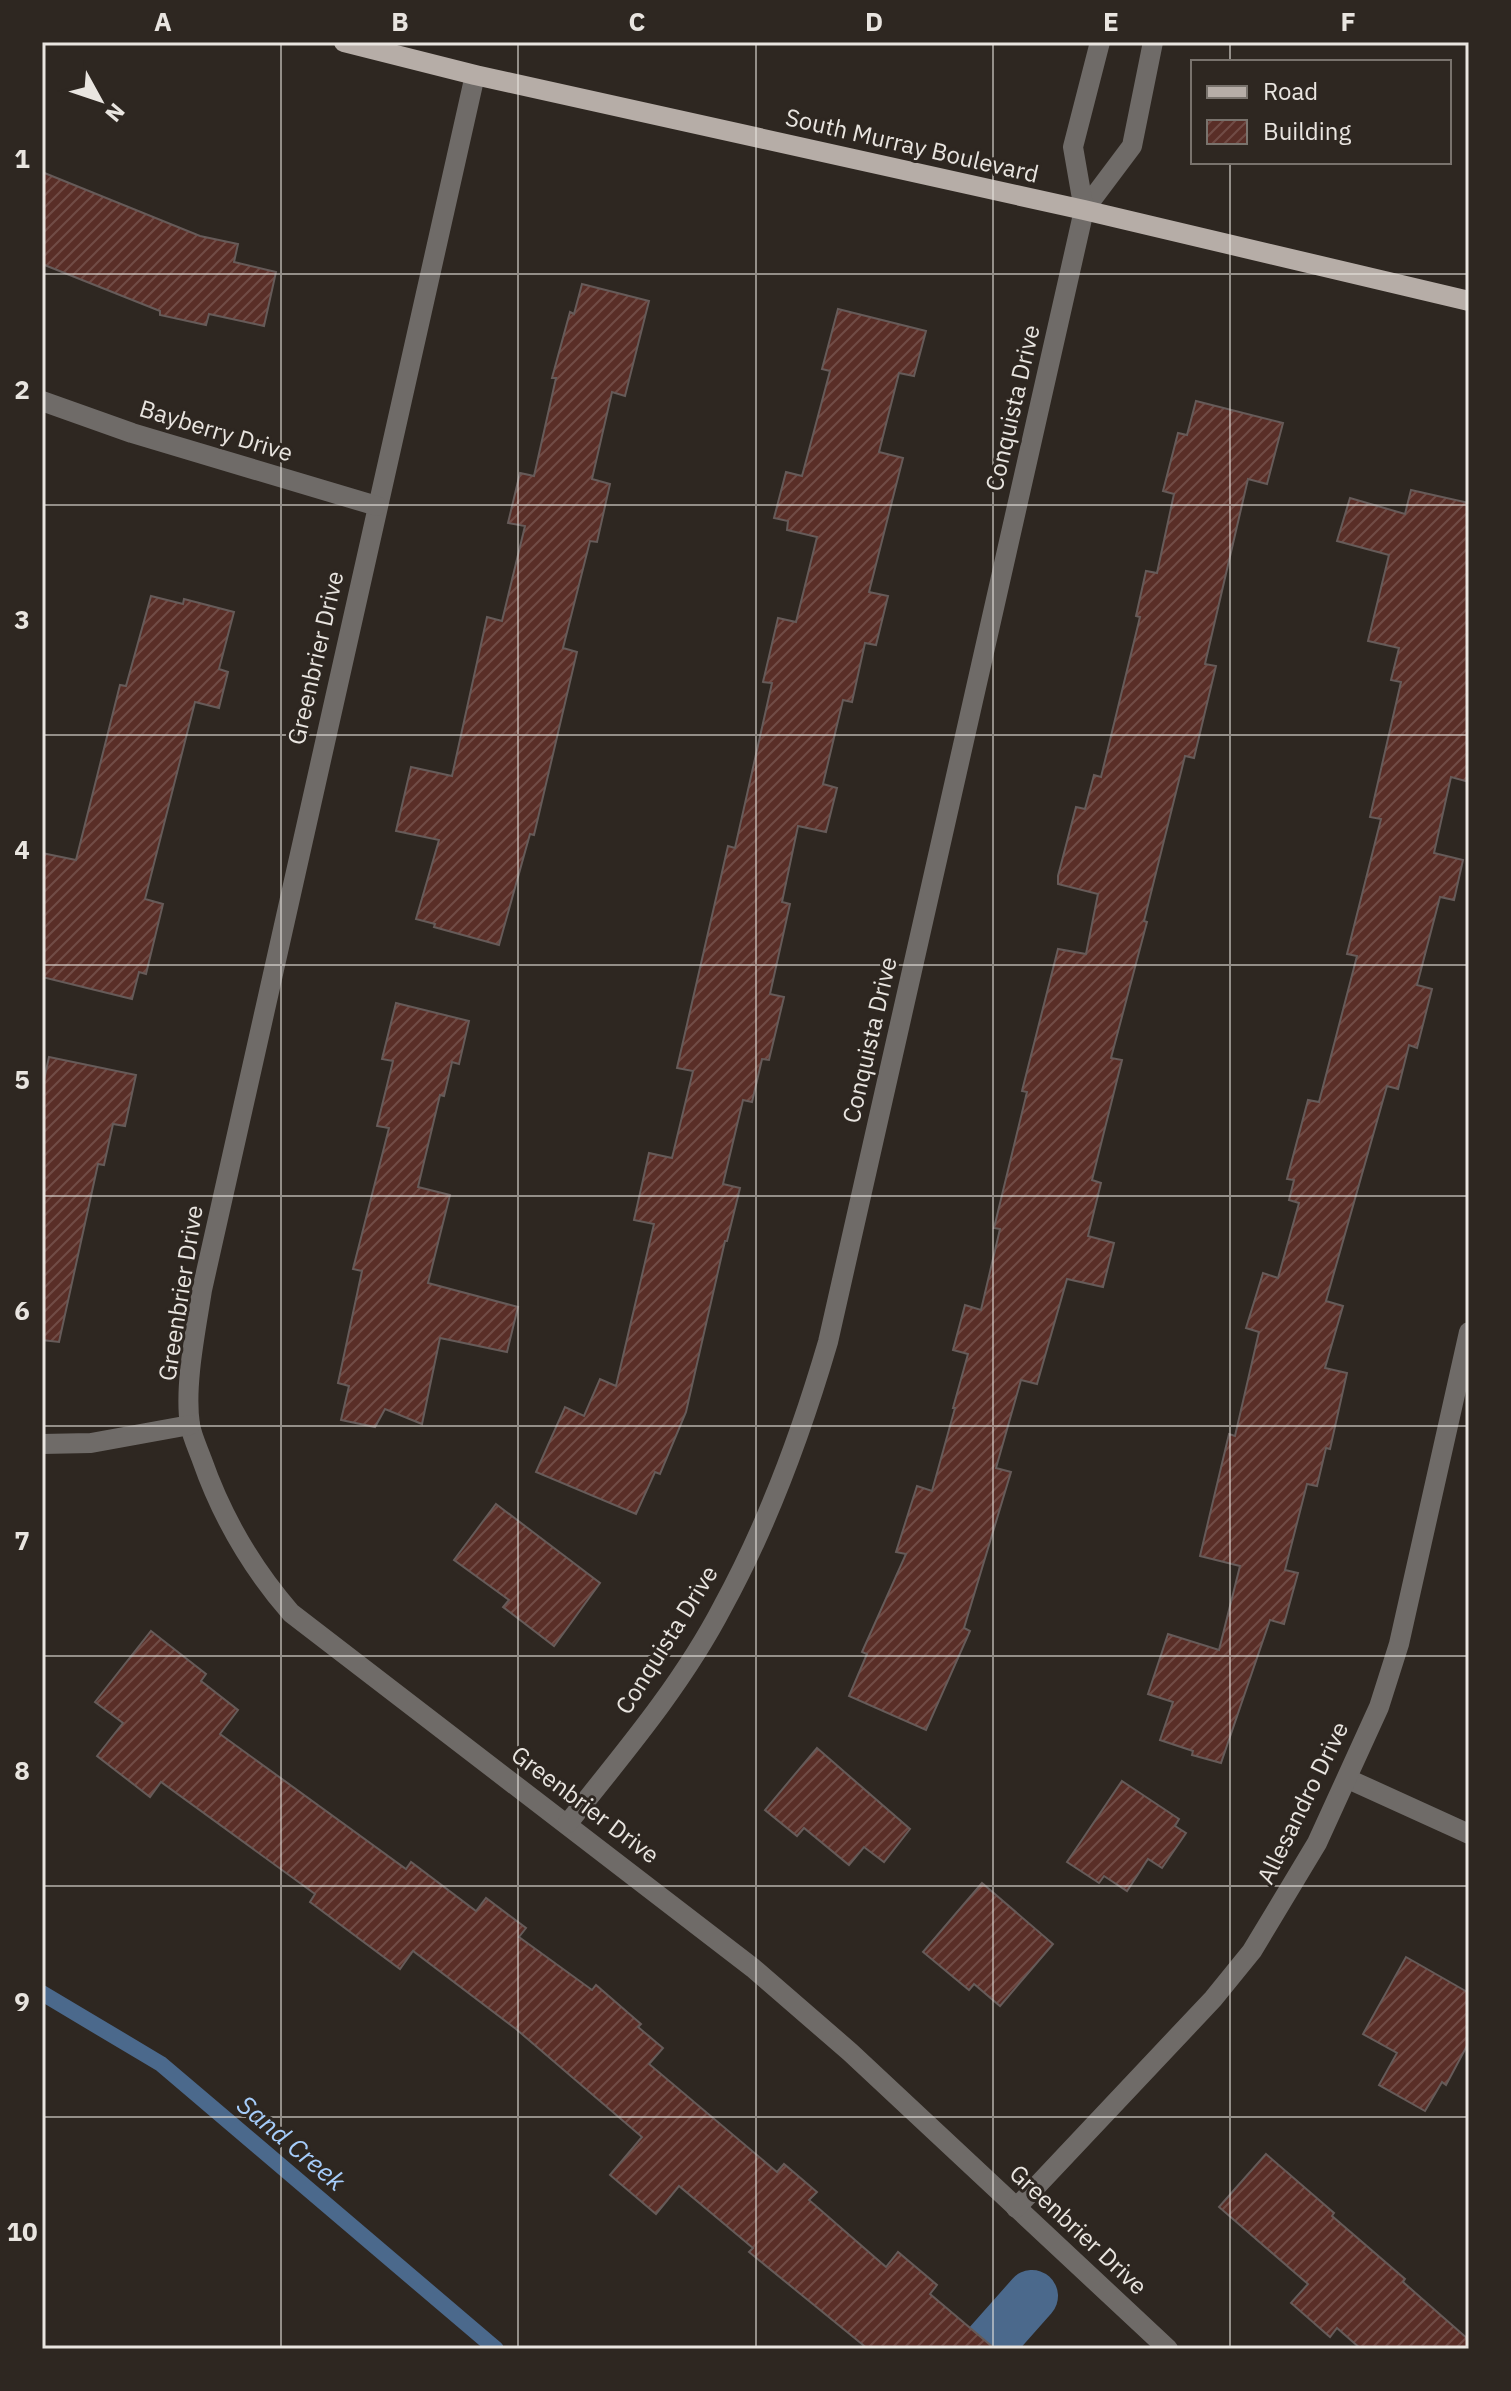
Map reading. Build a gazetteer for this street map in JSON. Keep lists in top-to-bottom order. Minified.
{"streets":{"main road":["South Murray Boulevard"],"street":["Conquista Drive","Bayberry Drive","Greenbrier Drive","Allesandro Drive"]},"crossings":[["South Murray Boulevard","Conquista Drive"],["South Murray Boulevard","Greenbrier Drive"],["Conquista Drive","Greenbrier Drive"],["Bayberry Drive","Greenbrier Drive"],["Greenbrier Drive","Allesandro Drive"]],"water":["Sand Creek"],"legend":["Road","Building"],"north":"bottom right","grid":{"columns":["A","B","C","D","E","F"],"rows":["1","2","3","4","5","6","7","8","9","10"]}}
